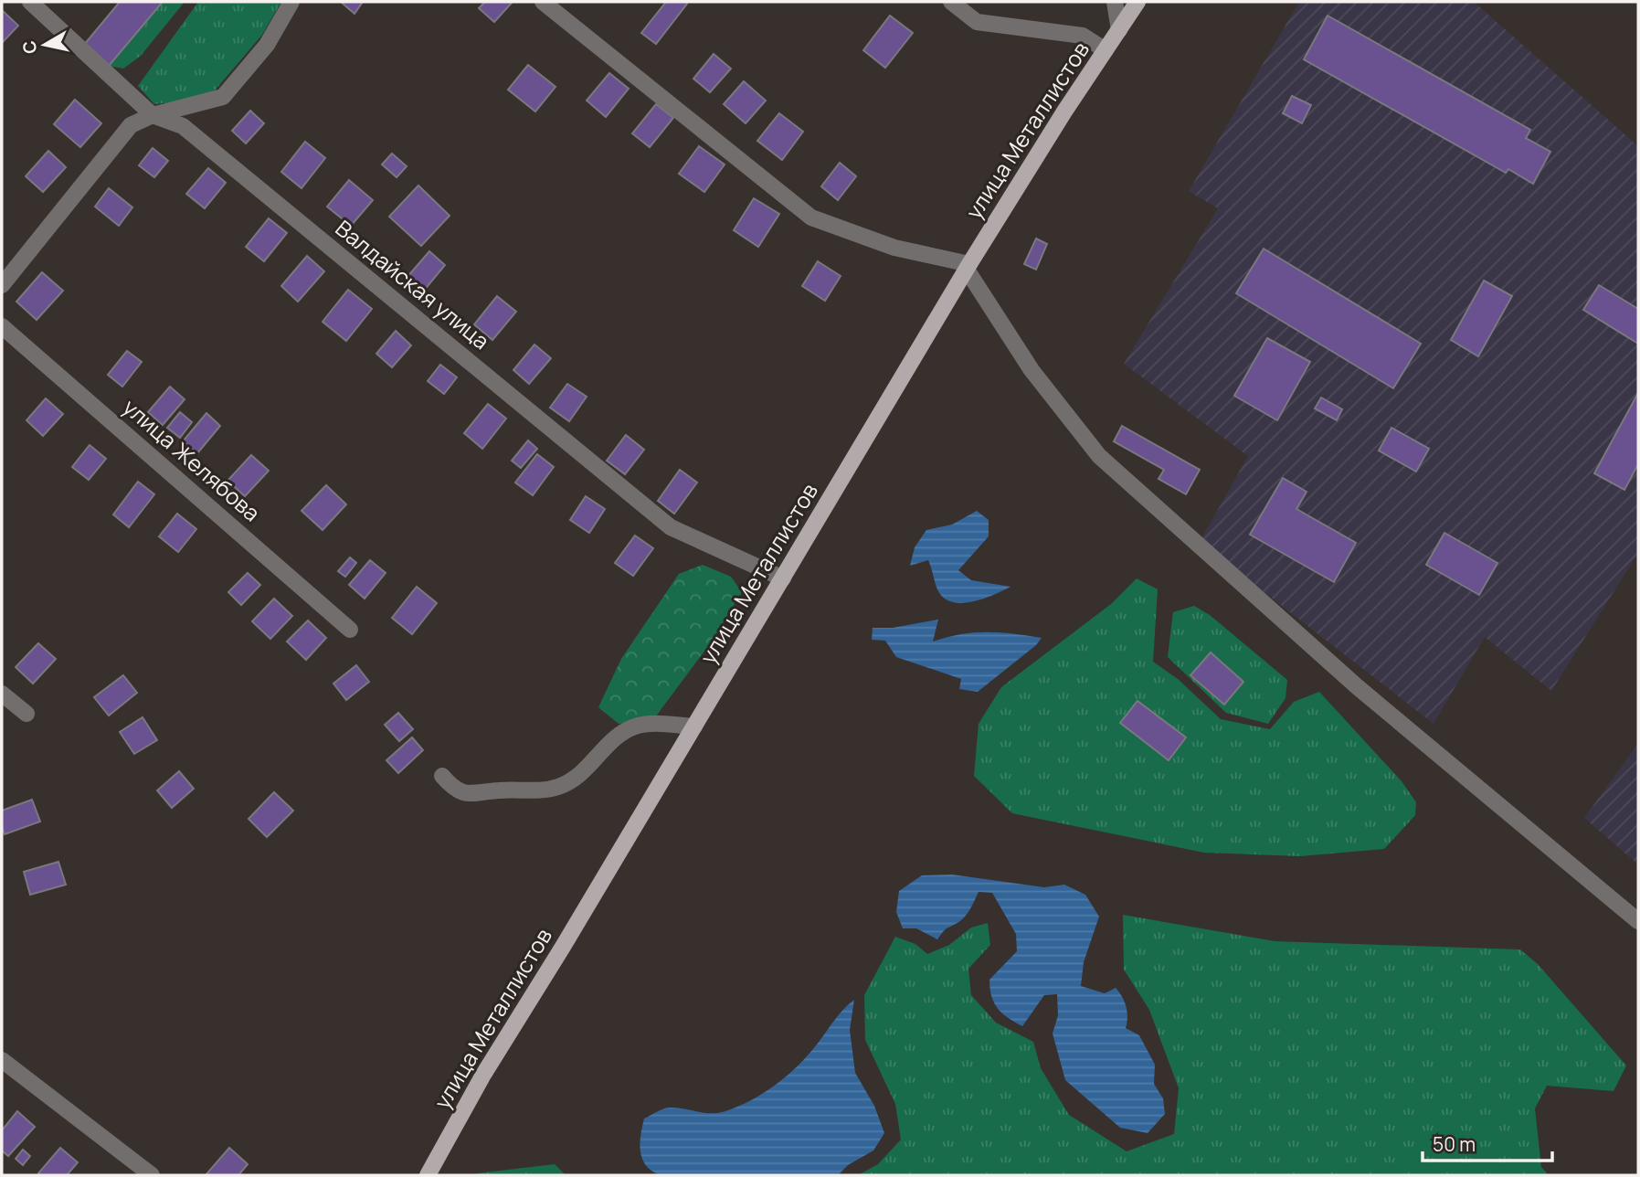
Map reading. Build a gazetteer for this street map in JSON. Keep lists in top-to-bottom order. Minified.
{"streets":{"main road":["улица Металлистов"],"street":["Валдайская улица","улица Желябова"]},"crossings":[["улица Металлистов","Валдайская улица"]],"scale_bar":"50 m","north":"left"}
